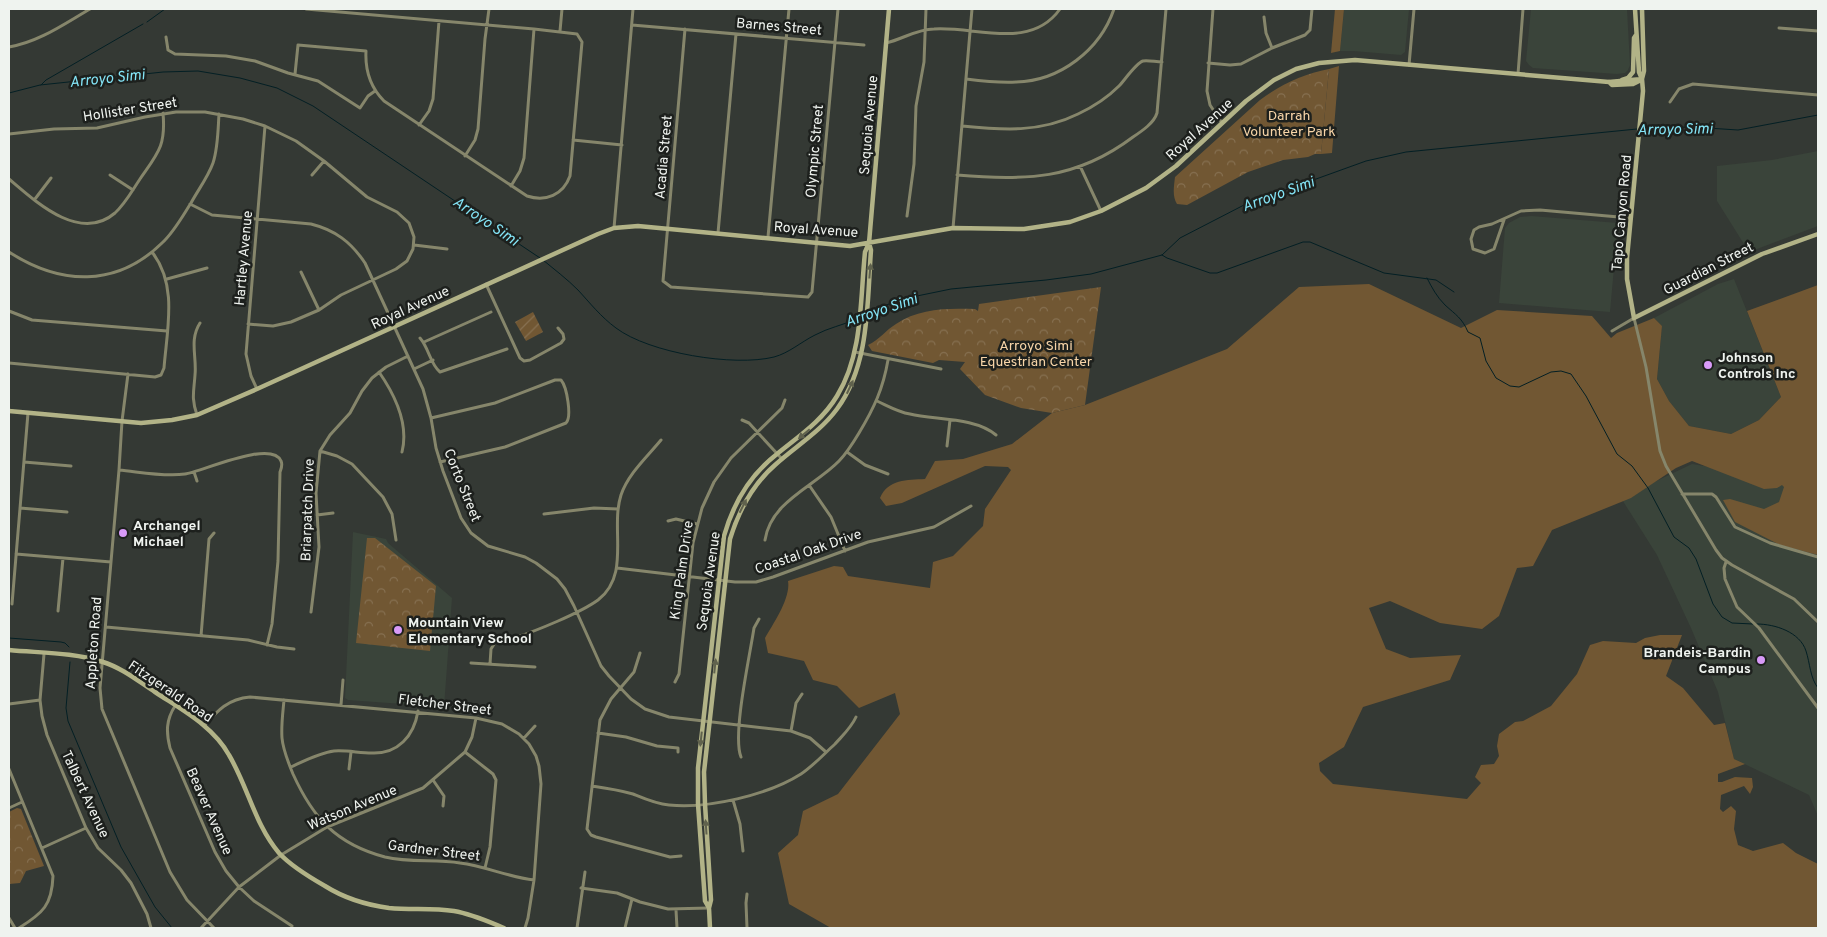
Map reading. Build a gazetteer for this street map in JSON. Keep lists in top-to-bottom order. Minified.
{"streets":{"main road":["Sequoia Avenue","Royal Avenue","Tapo Canyon Road","Guardian Street","Fitzgerald Road"],"street":["Barnes Street","Hollister Street","Olympic Street","Acadia Street","Hartley Avenue","Corto Street","Briarpatch Drive","Coastal Oak Drive","King Palm Drive","Appleton Road","Fletcher Street","Talbert Avenue","Watson Avenue","Beaver Avenue","Gardner Street"]},"crossings":[["Barnes Street","Olympic Street"],["Barnes Street","Acadia Street"],["Hollister Street","Hartley Avenue"],["Sequoia Avenue","Royal Avenue"],["Sequoia Avenue","Corto Street"],["Sequoia Avenue","Coastal Oak Drive"],["Royal Avenue","Olympic Street"],["Royal Avenue","Acadia Street"],["Royal Avenue","Tapo Canyon Road"],["Royal Avenue","Hartley Avenue"],["Royal Avenue","Corto Street"],["Royal Avenue","Appleton Road"],["Olympic Street","Acadia Street"],["Tapo Canyon Road","Guardian Street"],["Hartley Avenue","Corto Street"],["Corto Street","Briarpatch Drive"],["Coastal Oak Drive","King Palm Drive"],["Appleton Road","Fitzgerald Road"],["Appleton Road","Watson Avenue"],["Fitzgerald Road","Fletcher Street"],["Fitzgerald Road","Talbert Avenue"],["Fitzgerald Road","Watson Avenue"],["Fitzgerald Road","Beaver Avenue"],["Fletcher Street","Watson Avenue"],["Fletcher Street","Gardner Street"],["Watson Avenue","Beaver Avenue"],["Watson Avenue","Gardner Street"]],"water":["Arroyo Simi"],"parks":["Darrah Volunteer Park","Arroyo Simi Equestrian Center"],"places":["Johnson Controls Inc","Archangel Michael","Mountain View Elementary School","Brandeis-Bardin Campus"]}
